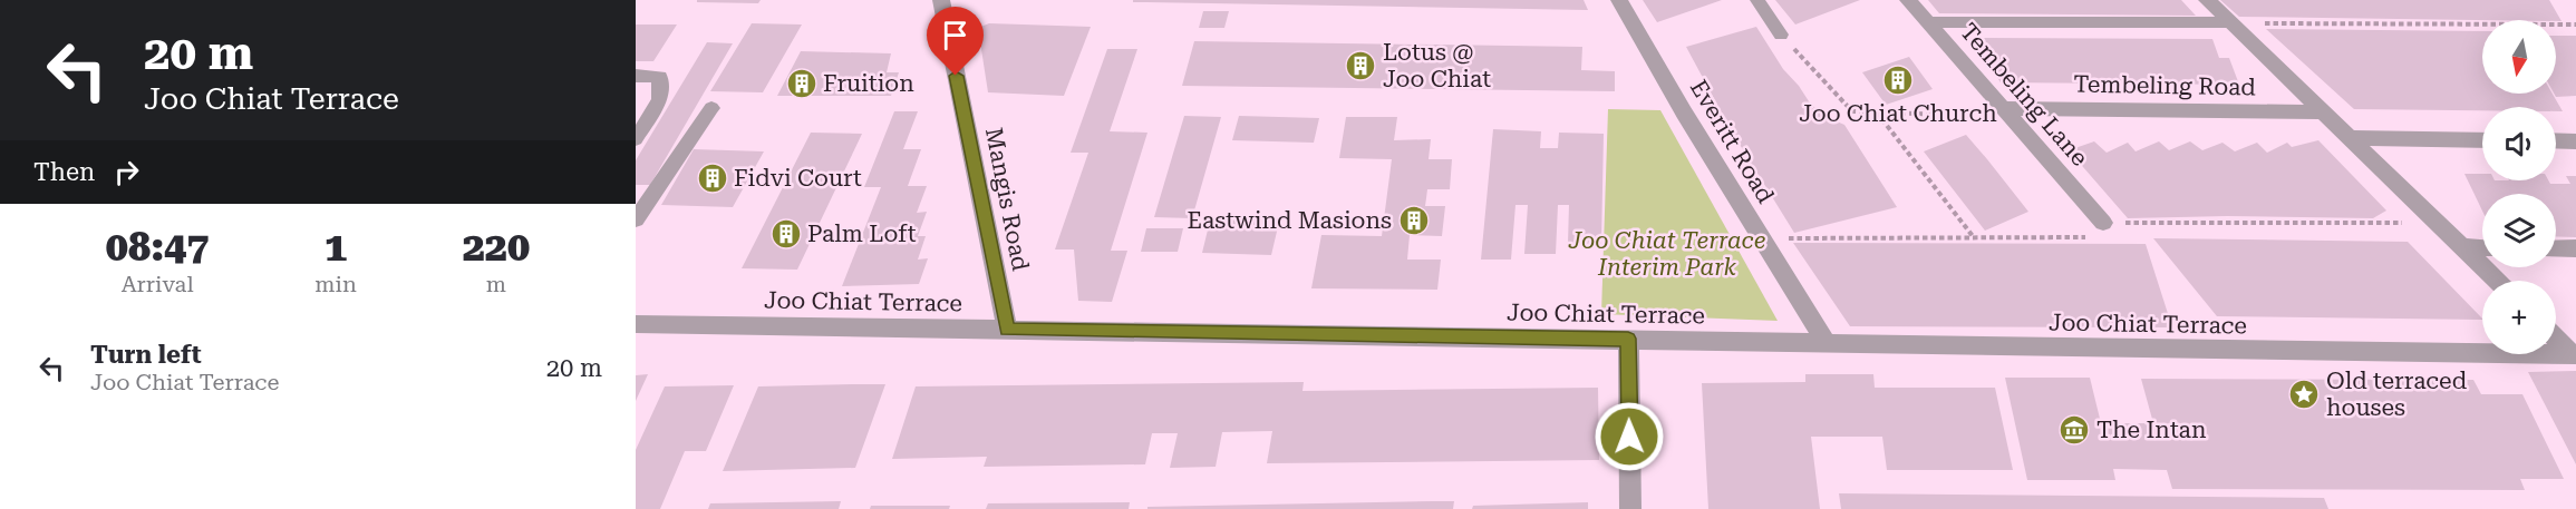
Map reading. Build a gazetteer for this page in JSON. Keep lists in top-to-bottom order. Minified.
{"streets":{"street":["Tembeling Road","Tembeling Lane","Everitt Road","Mangis Road","Joo Chiat Terrace"]},"crossings":[["Tembeling Road","Tembeling Lane"],["Everitt Road","Joo Chiat Terrace"],["Mangis Road","Joo Chiat Terrace"]],"parks":["Joo Chiat Terrace Interim Park"],"places":{"building":["Lotus @ Joo Chiat","Joo Chiat Church","Fruition","Fidvi Court","Eastwind Masions","Palm Loft"],"place":["Old terraced houses"],"museum":["The Intan"]},"north":"bottom","page":{"turn":["20 m","Joo Chiat Terrace"],"map_buttons":"+","then":"Then","eta":["08:47","Arrival","1","min","220","m"],"list":[{"name":"Turn left","note":"Joo Chiat Terrace","value":"20 m"}]}}
